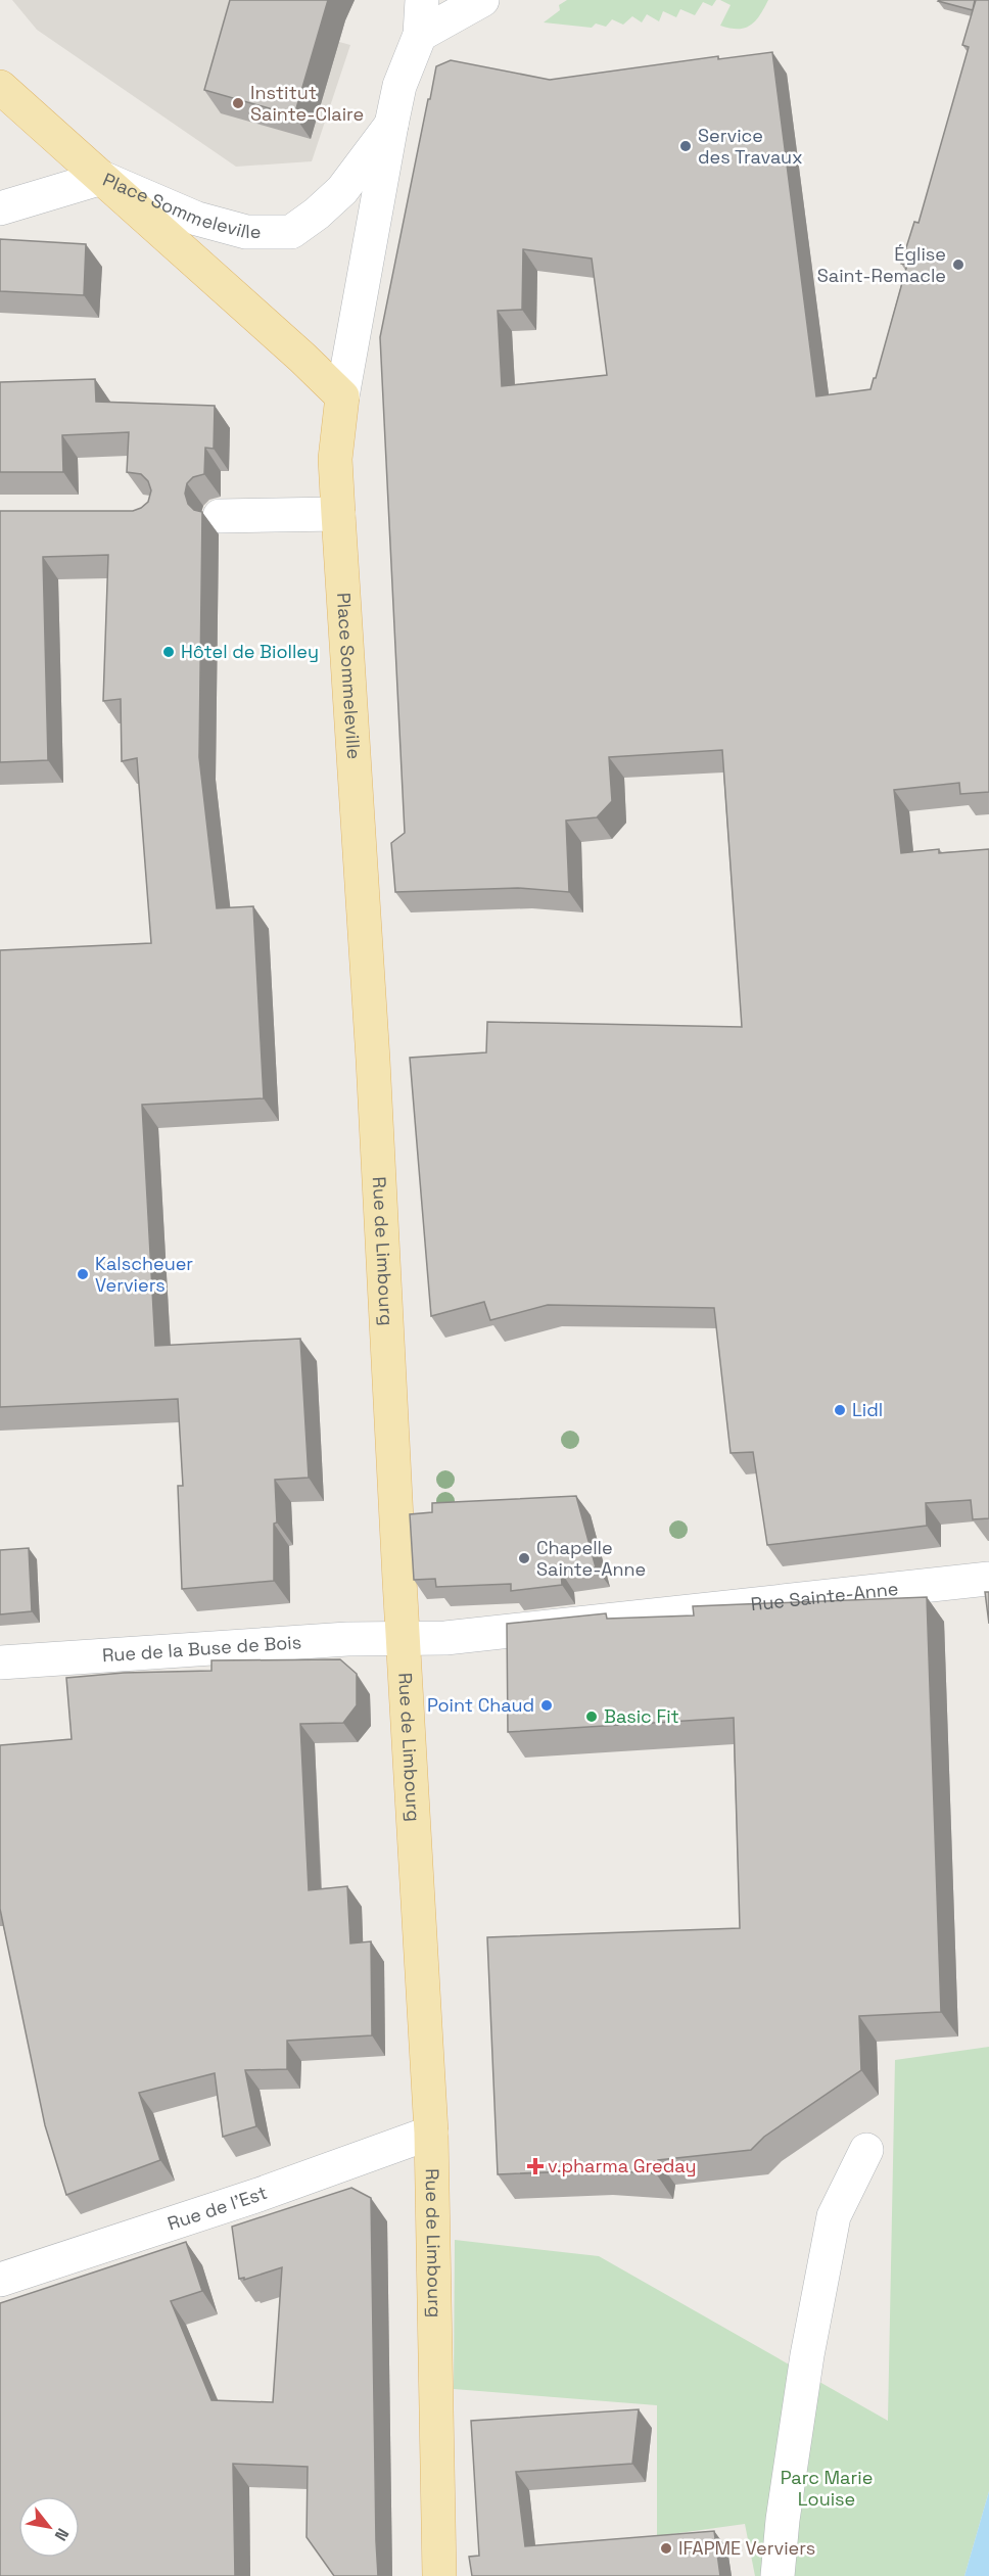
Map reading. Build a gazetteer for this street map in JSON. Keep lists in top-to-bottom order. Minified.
{"streets":{"main road":["Place Sommeleville","Rue de Limbourg"],"street":["Rue Sainte-Anne","Rue de la Buse de Bois","Rue de l'Est"]},"crossings":[["Place Sommeleville","Rue de Limbourg"],["Rue de Limbourg","Rue Sainte-Anne"],["Rue de Limbourg","Rue de la Buse de Bois"],["Rue de Limbourg","Rue de l'Est"],["Rue Sainte-Anne","Rue de la Buse de Bois"]],"parks":["Parc Marie Louise"],"places":{"other":["Institut Sainte-Claire","Service des Travaux","Église Saint-Remacle","Hôtel de Biolley","Kalscheuer Verviers","Lidl","Chapelle Sainte-Anne","Point Chaud","Basic Fit","IFAPME Verviers"],"health":["v.pharma Greday"]},"north":"bottom right"}
